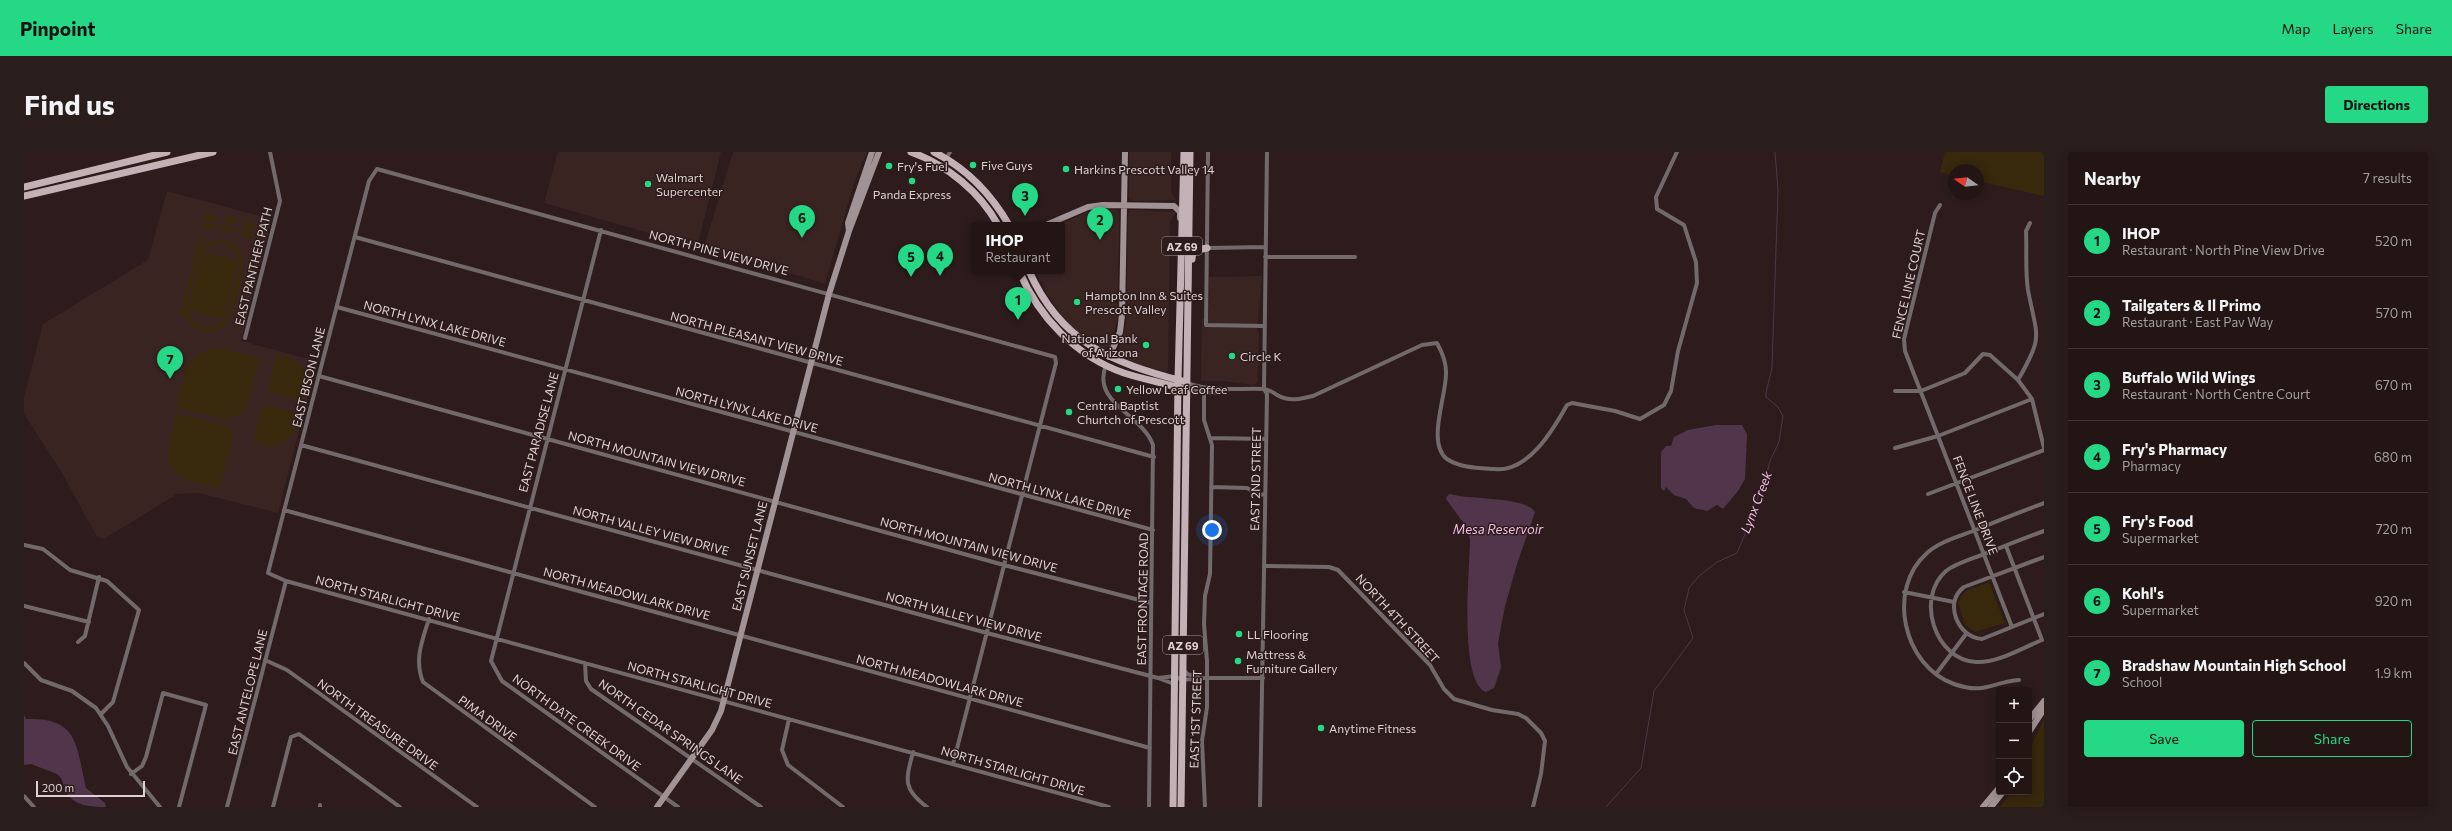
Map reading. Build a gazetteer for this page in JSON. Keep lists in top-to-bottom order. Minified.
{"streets":{"main road":["AZ 69"],"street":["NORTH PINE VIEW DRIVE","EAST PANTHER PATH","FENCE LINE COURT","NORTH LYNX LAKE DRIVE","NORTH PLEASANT VIEW DRIVE","EAST BISON LANE","EAST PARADISE LANE","NORTH MOUNTAIN VIEW DRIVE","EAST 2ND STREET","FENCE LINE DRIVE","NORTH VALLEY VIEW DRIVE","EAST SUNSET LANE","NORTH MEADOWLARK DRIVE","NORTH STARLIGHT DRIVE","EAST FRONTAGE ROAD","NORTH 4TH STREET","EAST ANTELOPE LANE","PIMA DRIVE","EAST 1ST STREET","NORTH DATE CREEK DRIVE","NORTH TREASURE DRIVE","NORTH CEDAR SPRINGS LANE"]},"crossings":[["AZ 69","NORTH VALLEY VIEW DRIVE"],["NORTH PINE VIEW DRIVE","NORTH PLEASANT VIEW DRIVE"],["NORTH PINE VIEW DRIVE","EAST BISON LANE"],["NORTH PINE VIEW DRIVE","EAST PARADISE LANE"],["NORTH PINE VIEW DRIVE","EAST SUNSET LANE"],["FENCE LINE COURT","FENCE LINE DRIVE"],["NORTH LYNX LAKE DRIVE","EAST BISON LANE"],["NORTH LYNX LAKE DRIVE","EAST PARADISE LANE"],["NORTH LYNX LAKE DRIVE","EAST SUNSET LANE"],["NORTH LYNX LAKE DRIVE","EAST FRONTAGE ROAD"],["NORTH PLEASANT VIEW DRIVE","EAST BISON LANE"],["NORTH PLEASANT VIEW DRIVE","EAST PARADISE LANE"],["NORTH PLEASANT VIEW DRIVE","EAST SUNSET LANE"],["NORTH PLEASANT VIEW DRIVE","EAST FRONTAGE ROAD"],["EAST BISON LANE","NORTH MOUNTAIN VIEW DRIVE"],["EAST BISON LANE","NORTH VALLEY VIEW DRIVE"],["EAST BISON LANE","NORTH MEADOWLARK DRIVE"],["EAST BISON LANE","NORTH STARLIGHT DRIVE"],["EAST BISON LANE","EAST ANTELOPE LANE"],["EAST PARADISE LANE","NORTH MOUNTAIN VIEW DRIVE"],["EAST PARADISE LANE","NORTH VALLEY VIEW DRIVE"],["EAST PARADISE LANE","NORTH MEADOWLARK DRIVE"],["EAST PARADISE LANE","NORTH STARLIGHT DRIVE"],["EAST PARADISE LANE","NORTH DATE CREEK DRIVE"],["NORTH MOUNTAIN VIEW DRIVE","EAST SUNSET LANE"],["NORTH MOUNTAIN VIEW DRIVE","EAST FRONTAGE ROAD"],["EAST 2ND STREET","NORTH 4TH STREET"],["NORTH VALLEY VIEW DRIVE","EAST SUNSET LANE"],["NORTH VALLEY VIEW DRIVE","EAST FRONTAGE ROAD"],["EAST SUNSET LANE","NORTH MEADOWLARK DRIVE"],["EAST SUNSET LANE","NORTH STARLIGHT DRIVE"],["EAST SUNSET LANE","NORTH DATE CREEK DRIVE"],["EAST SUNSET LANE","NORTH CEDAR SPRINGS LANE"],["NORTH MEADOWLARK DRIVE","EAST FRONTAGE ROAD"],["NORTH STARLIGHT DRIVE","EAST ANTELOPE LANE"],["NORTH STARLIGHT DRIVE","PIMA DRIVE"],["NORTH STARLIGHT DRIVE","NORTH DATE CREEK DRIVE"],["NORTH STARLIGHT DRIVE","NORTH CEDAR SPRINGS LANE"],["EAST ANTELOPE LANE","NORTH TREASURE DRIVE"]],"water":["Lynx Creek","Mesa Reservoir"],"places":["Five Guys","Fry's Fuel","Harkins Prescott Valley 14","Panda Express","Walmart Supercenter","Hampton Inn & Suites Prescott Valley","National Bank of Arizona","Circle K","Yellow Leaf Coffee","Central Baptist Churtch of Prescott","LL Flooring","Mattress & Furniture Gallery","Anytime Fitness"],"scale_bar":"200 m","north":"left","page":{"header":"Pinpoint","nav":["Map","Layers","Share"],"buttons":["Directions",["Save","Share"]],"title":"Find us","heading":["Nearby","7 results"],"pins":["3","6","2","4","5","1","7"],"list":[{"mark":"1","name":"IHOP","note":"Restaurant · North Pine View Drive","value":"520 m"},{"mark":"2","name":"Tailgaters & Il Primo","note":"Restaurant · East Pav Way","value":"570 m"},{"mark":"3","name":"Buffalo Wild Wings","note":"Restaurant · North Centre Court","value":"670 m"},{"mark":"4","name":"Fry's Pharmacy","note":"Pharmacy","value":"680 m"},{"mark":"5","name":"Fry's Food","note":"Supermarket","value":"720 m"},{"mark":"6","name":"Kohl's","note":"Supermarket","value":"920 m"},{"mark":"7","name":"Bradshaw Mountain High School","note":"School","value":"1.9 km"}],"popup":["IHOP","Restaurant"],"map_buttons":["+","−"],"scale":"200 m"}}
